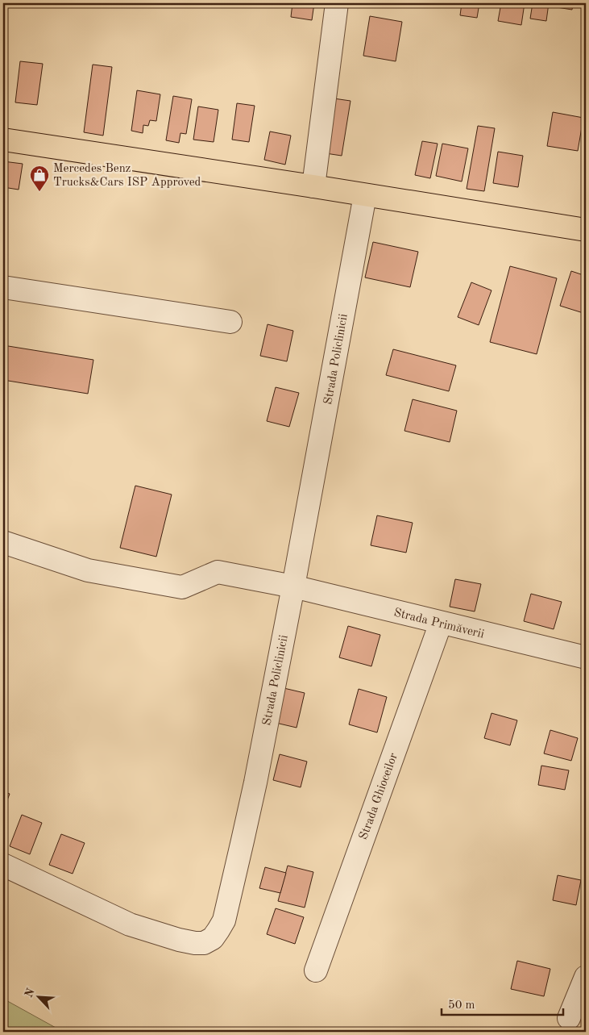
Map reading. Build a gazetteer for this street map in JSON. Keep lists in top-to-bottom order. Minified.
{"streets":{"street":["Strada Policlinicii","Strada Primăverii","Strada Ghioceilor"]},"crossings":[["Strada Policlinicii","Strada Primăverii"],["Strada Primăverii","Strada Ghioceilor"]],"places":{"shop":["Mercedes Benz Trucks&Cars ISP Approved"]},"scale_bar":"50 m","north":"top left"}
